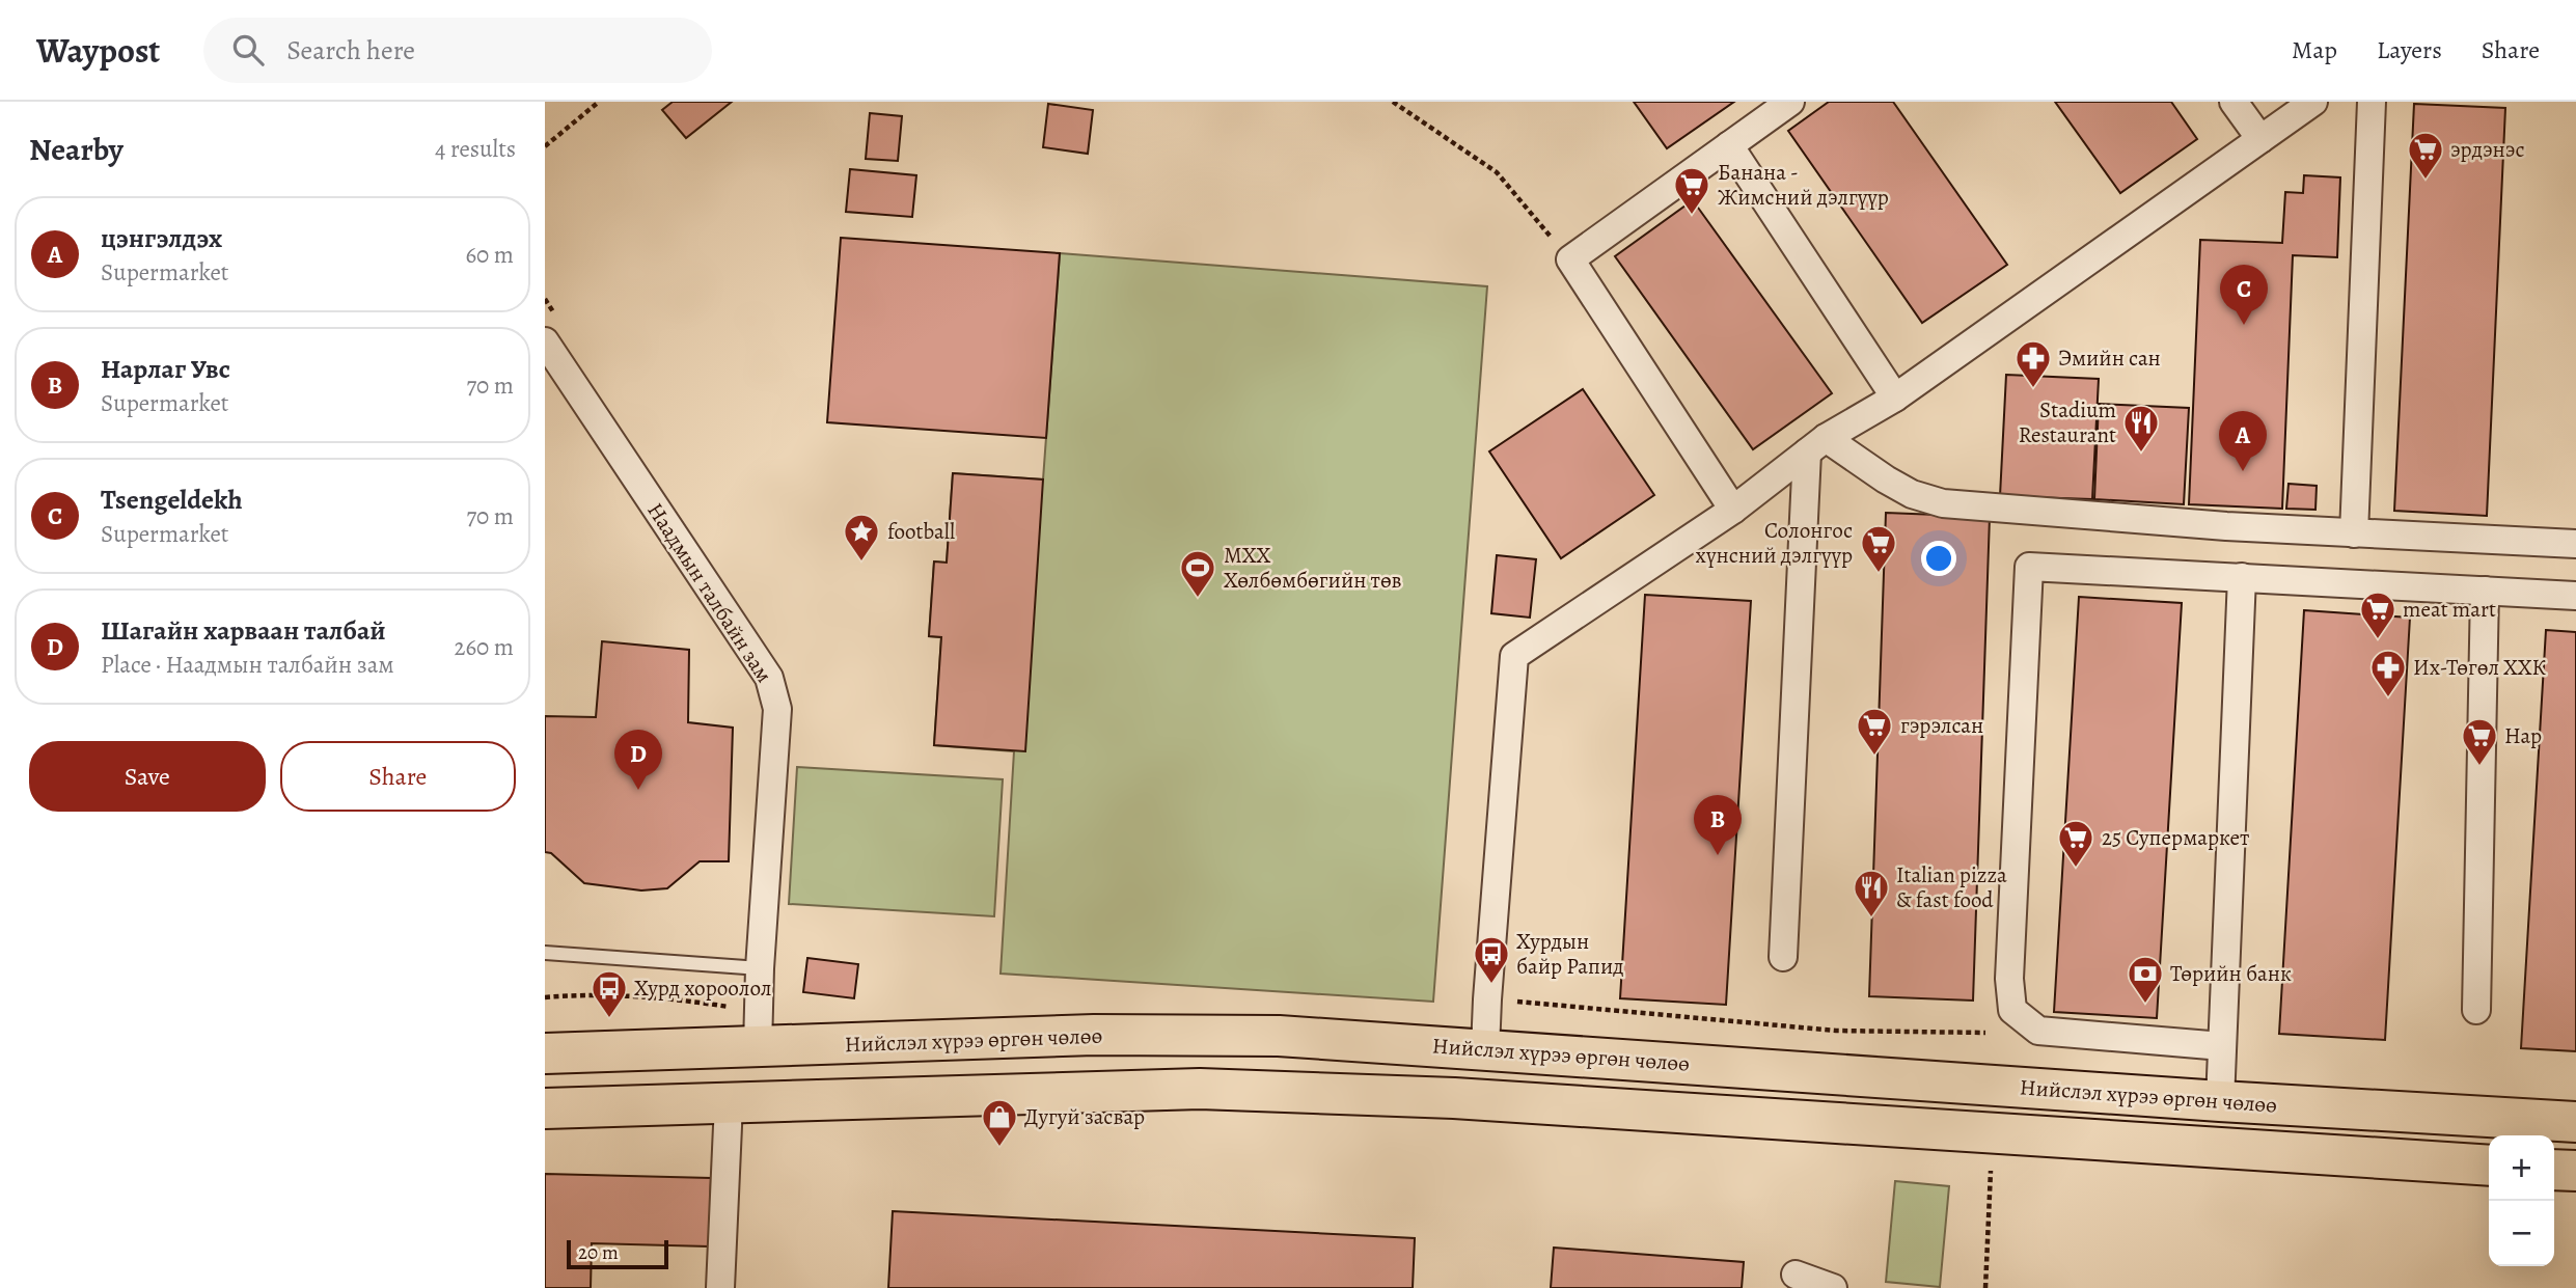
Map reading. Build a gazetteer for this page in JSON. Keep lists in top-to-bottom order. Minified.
{"streets":{"main road":["Нийслэл хүрээ өргөн чөлөө"],"street":["Наадмын талбайн зам"]},"crossings":[["Наадмын талбайн зам","Нийслэл хүрээ өргөн чөлөө"]],"places":{"supermarket":["эрдэнэс","Банана - Жимсний дэлгүүр","Солонгос хүнсний дэлгүүр","meat mart","гэрэлсан","Нар","25 Супермаркет"],"pharmacy":["Эмийн сан","Их-Төгөл ХХК"],"restaurant":["Stadium Restaurant","Italian pizza & fast food"],"place":["football"],"sports":["МХХ Хөлбөмбөгийн төв"],"bus stop":["Хурдын байр Рапид","Хурд хороолол"],"bank":["Төрийн банк"],"shop":["Дугуй засвар"]},"scale_bar":"20 m","page":{"header":"Waypost","search":"Search here","nav":["Map","Layers","Share"],"heading":["Nearby","4 results"],"list":[{"mark":"A","name":"цэнгэлдэх","note":"Supermarket","value":"60 m"},{"mark":"B","name":"Нарлаг Увс","note":"Supermarket","value":"70 m"},{"mark":"C","name":"Tsengeldekh","note":"Supermarket","value":"70 m"},{"mark":"D","name":"Шагайн харваан талбай","note":"Place · Наадмын талбайн зам","value":"260 m"}],"pins":["C","A","D","B"],"buttons":["Save","Share"],"map_buttons":["+","−"],"scale":"20 m"}}
